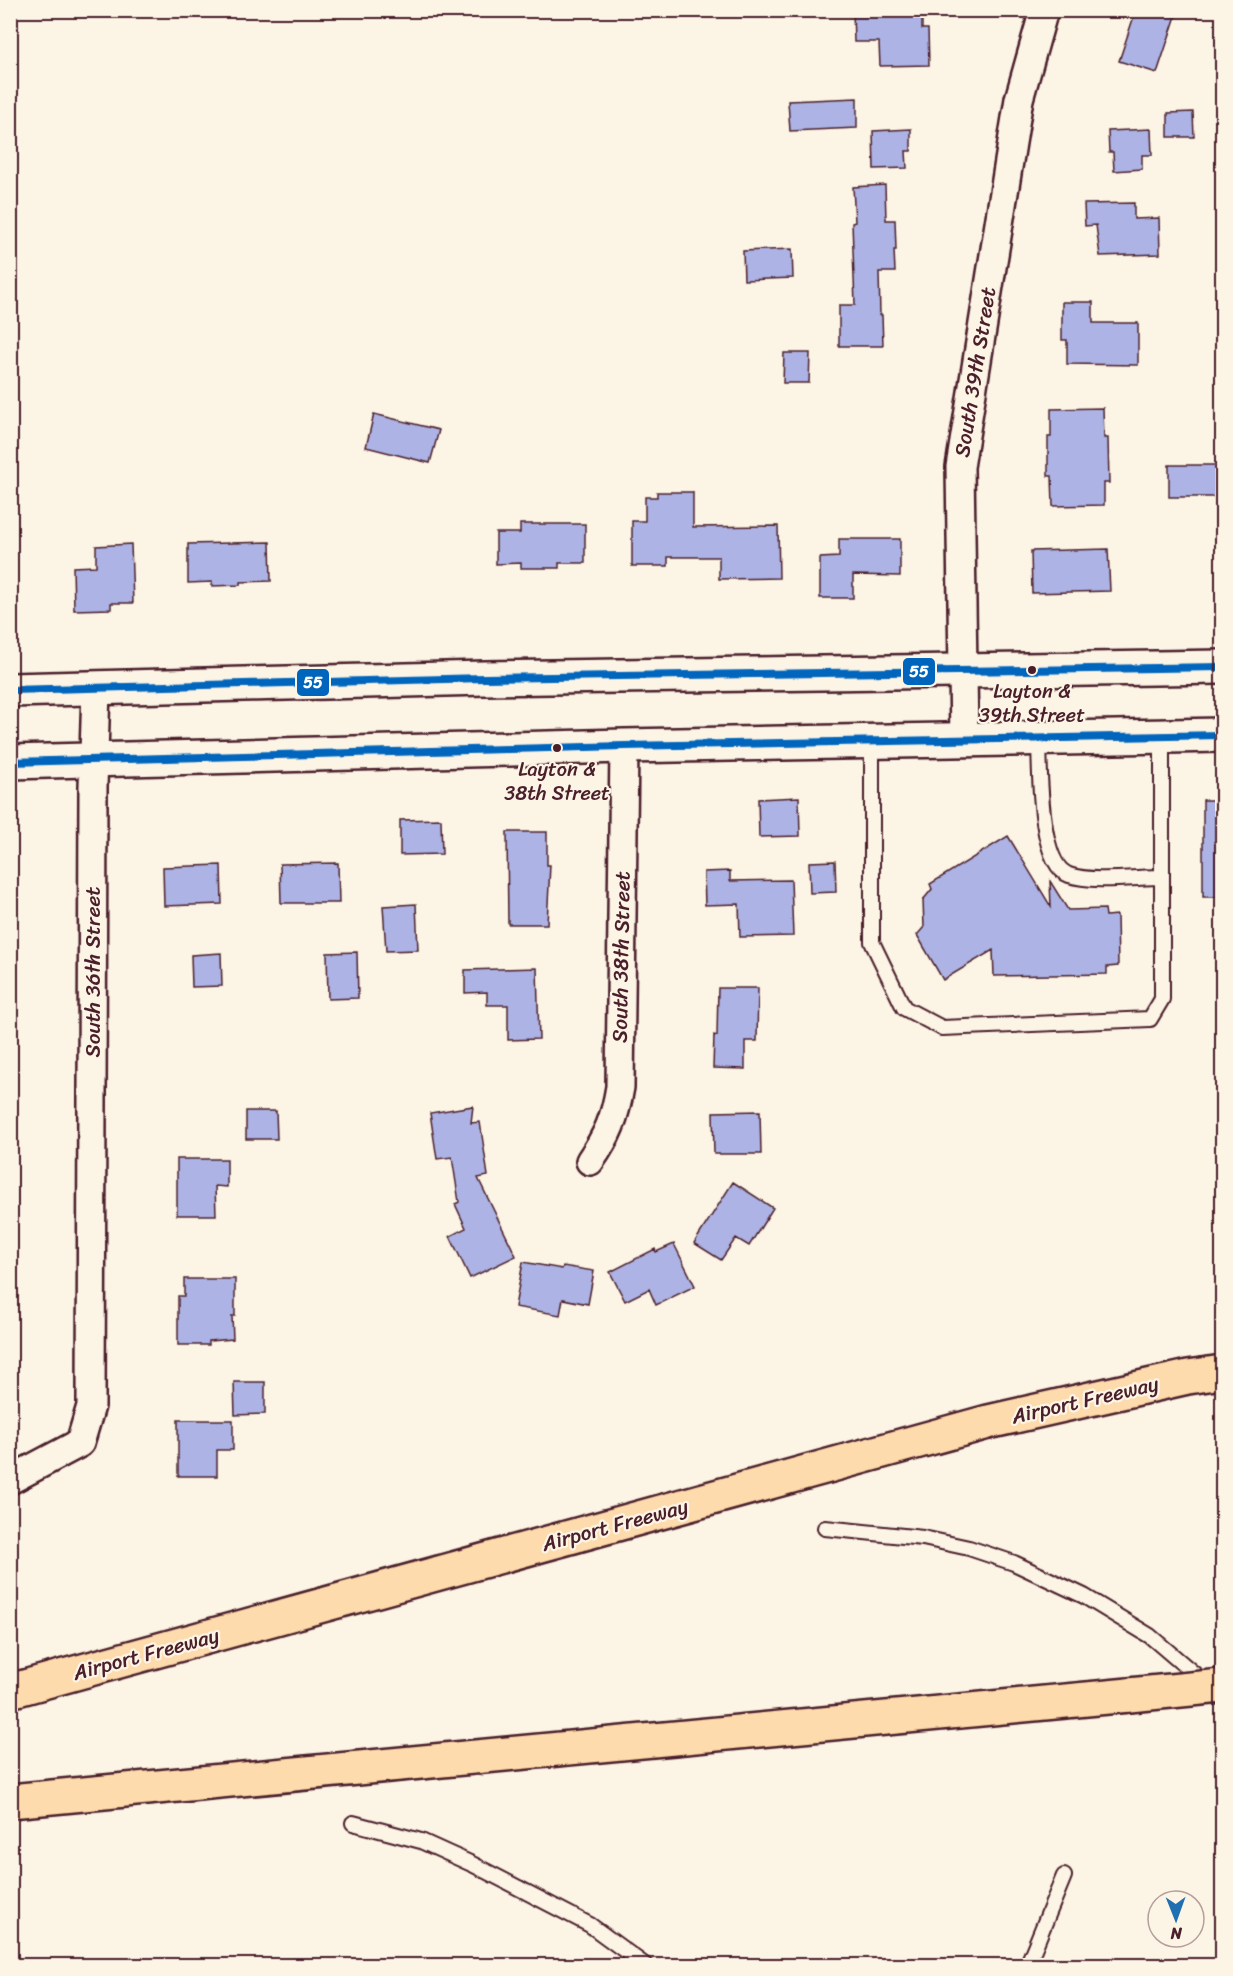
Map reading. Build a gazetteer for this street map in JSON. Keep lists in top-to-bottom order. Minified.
{"streets":{"highway":["Airport Freeway"],"street":["South 39th Street","South 38th Street","South 36th Street"]},"places":["Layton & 39th Street","Layton & 38th Street"],"lines":["transit line 55"],"north":"bottom"}
